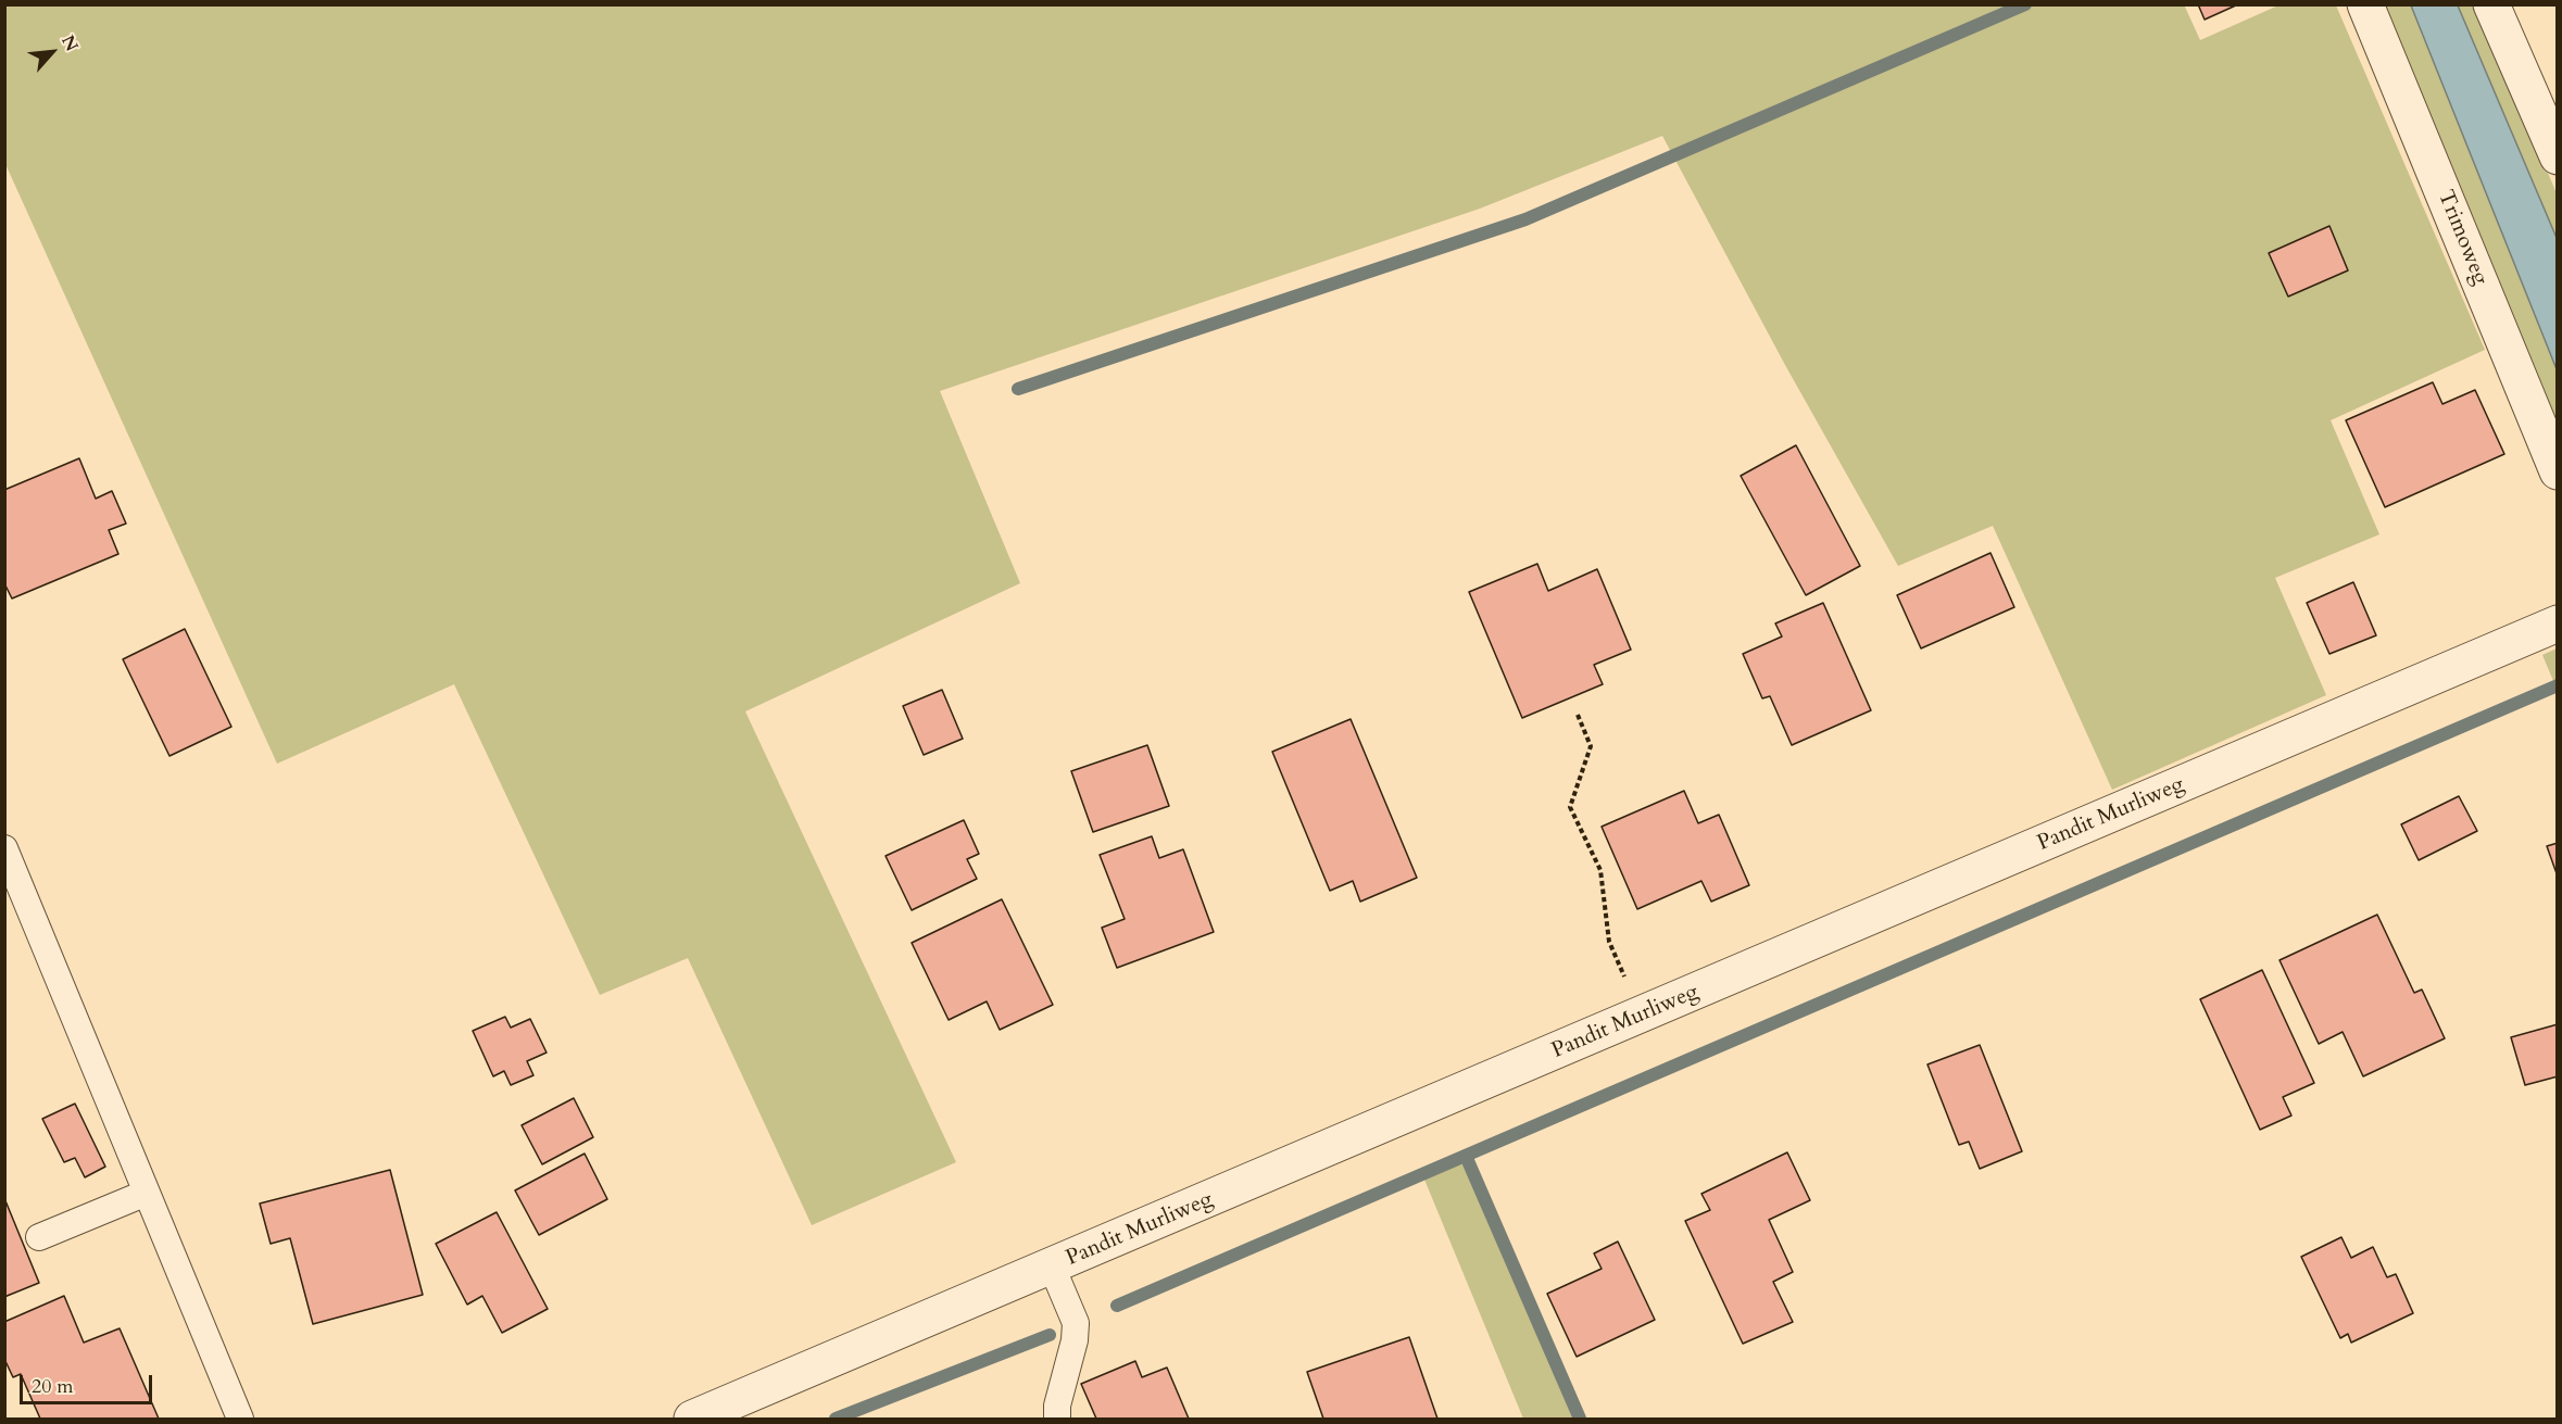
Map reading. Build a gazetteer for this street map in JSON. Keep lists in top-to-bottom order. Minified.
{"streets":{"street":["Trimoweg","Pandit Murliweg"]},"scale_bar":"20 m","north":"top right"}
